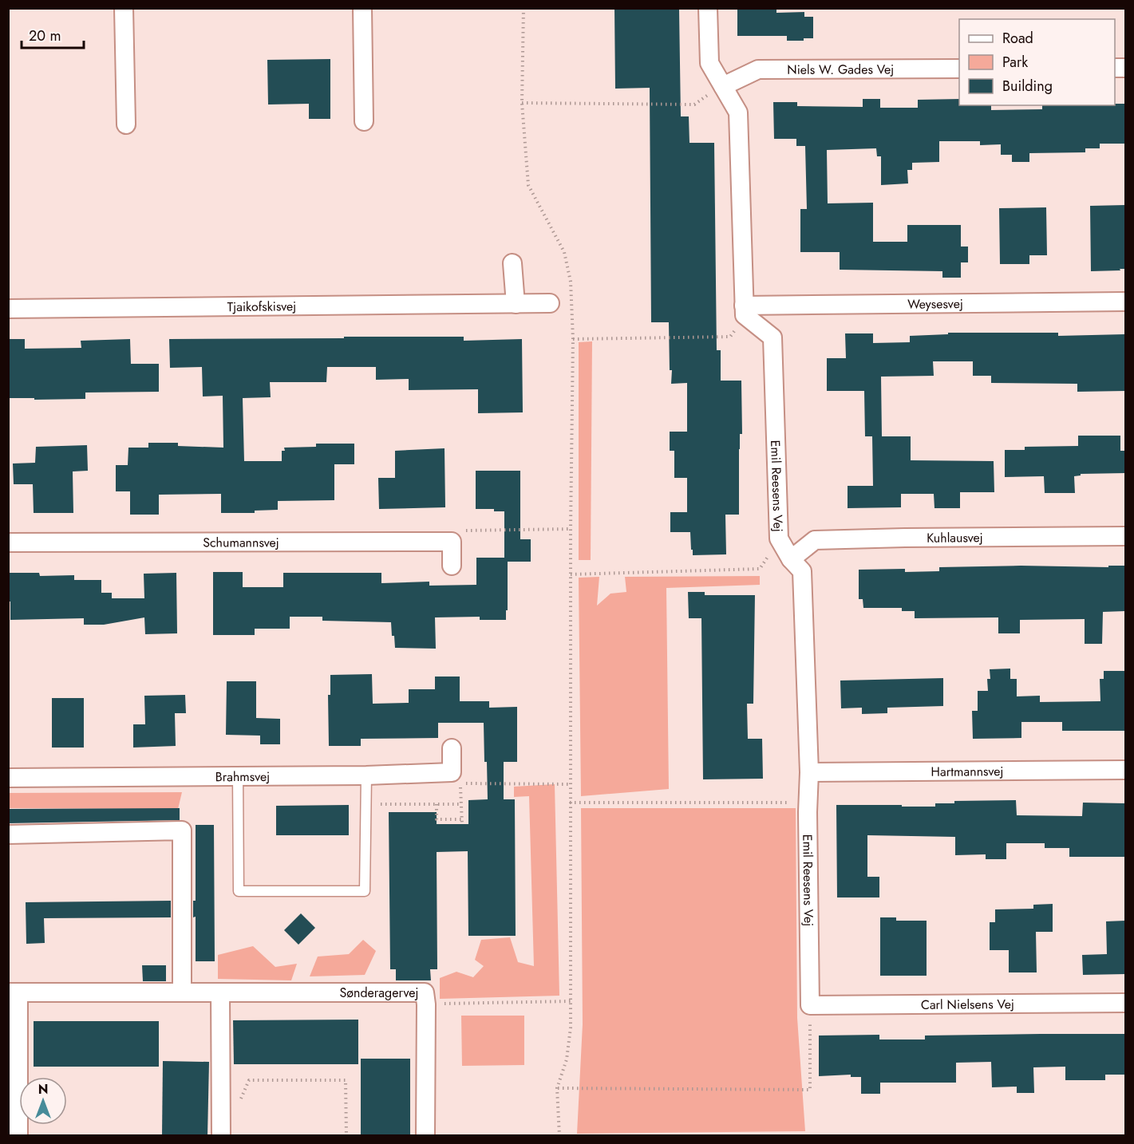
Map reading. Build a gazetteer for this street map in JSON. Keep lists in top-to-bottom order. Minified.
{"streets":{"street":["Niels W. Gades Vej","Weysesvej","Tjaikofskisvej","Emil Reesens Vej","Kuhlausvej","Schumannsvej","Hartmannsvej","Brahmsvej","Sønderagervej","Carl Nielsens Vej"]},"crossings":[["Weysesvej","Emil Reesens Vej"],["Emil Reesens Vej","Kuhlausvej"],["Emil Reesens Vej","Hartmannsvej"],["Emil Reesens Vej","Carl Nielsens Vej"]],"legend":["Road","Park","Building"],"scale_bar":"20 m","north":"top"}
